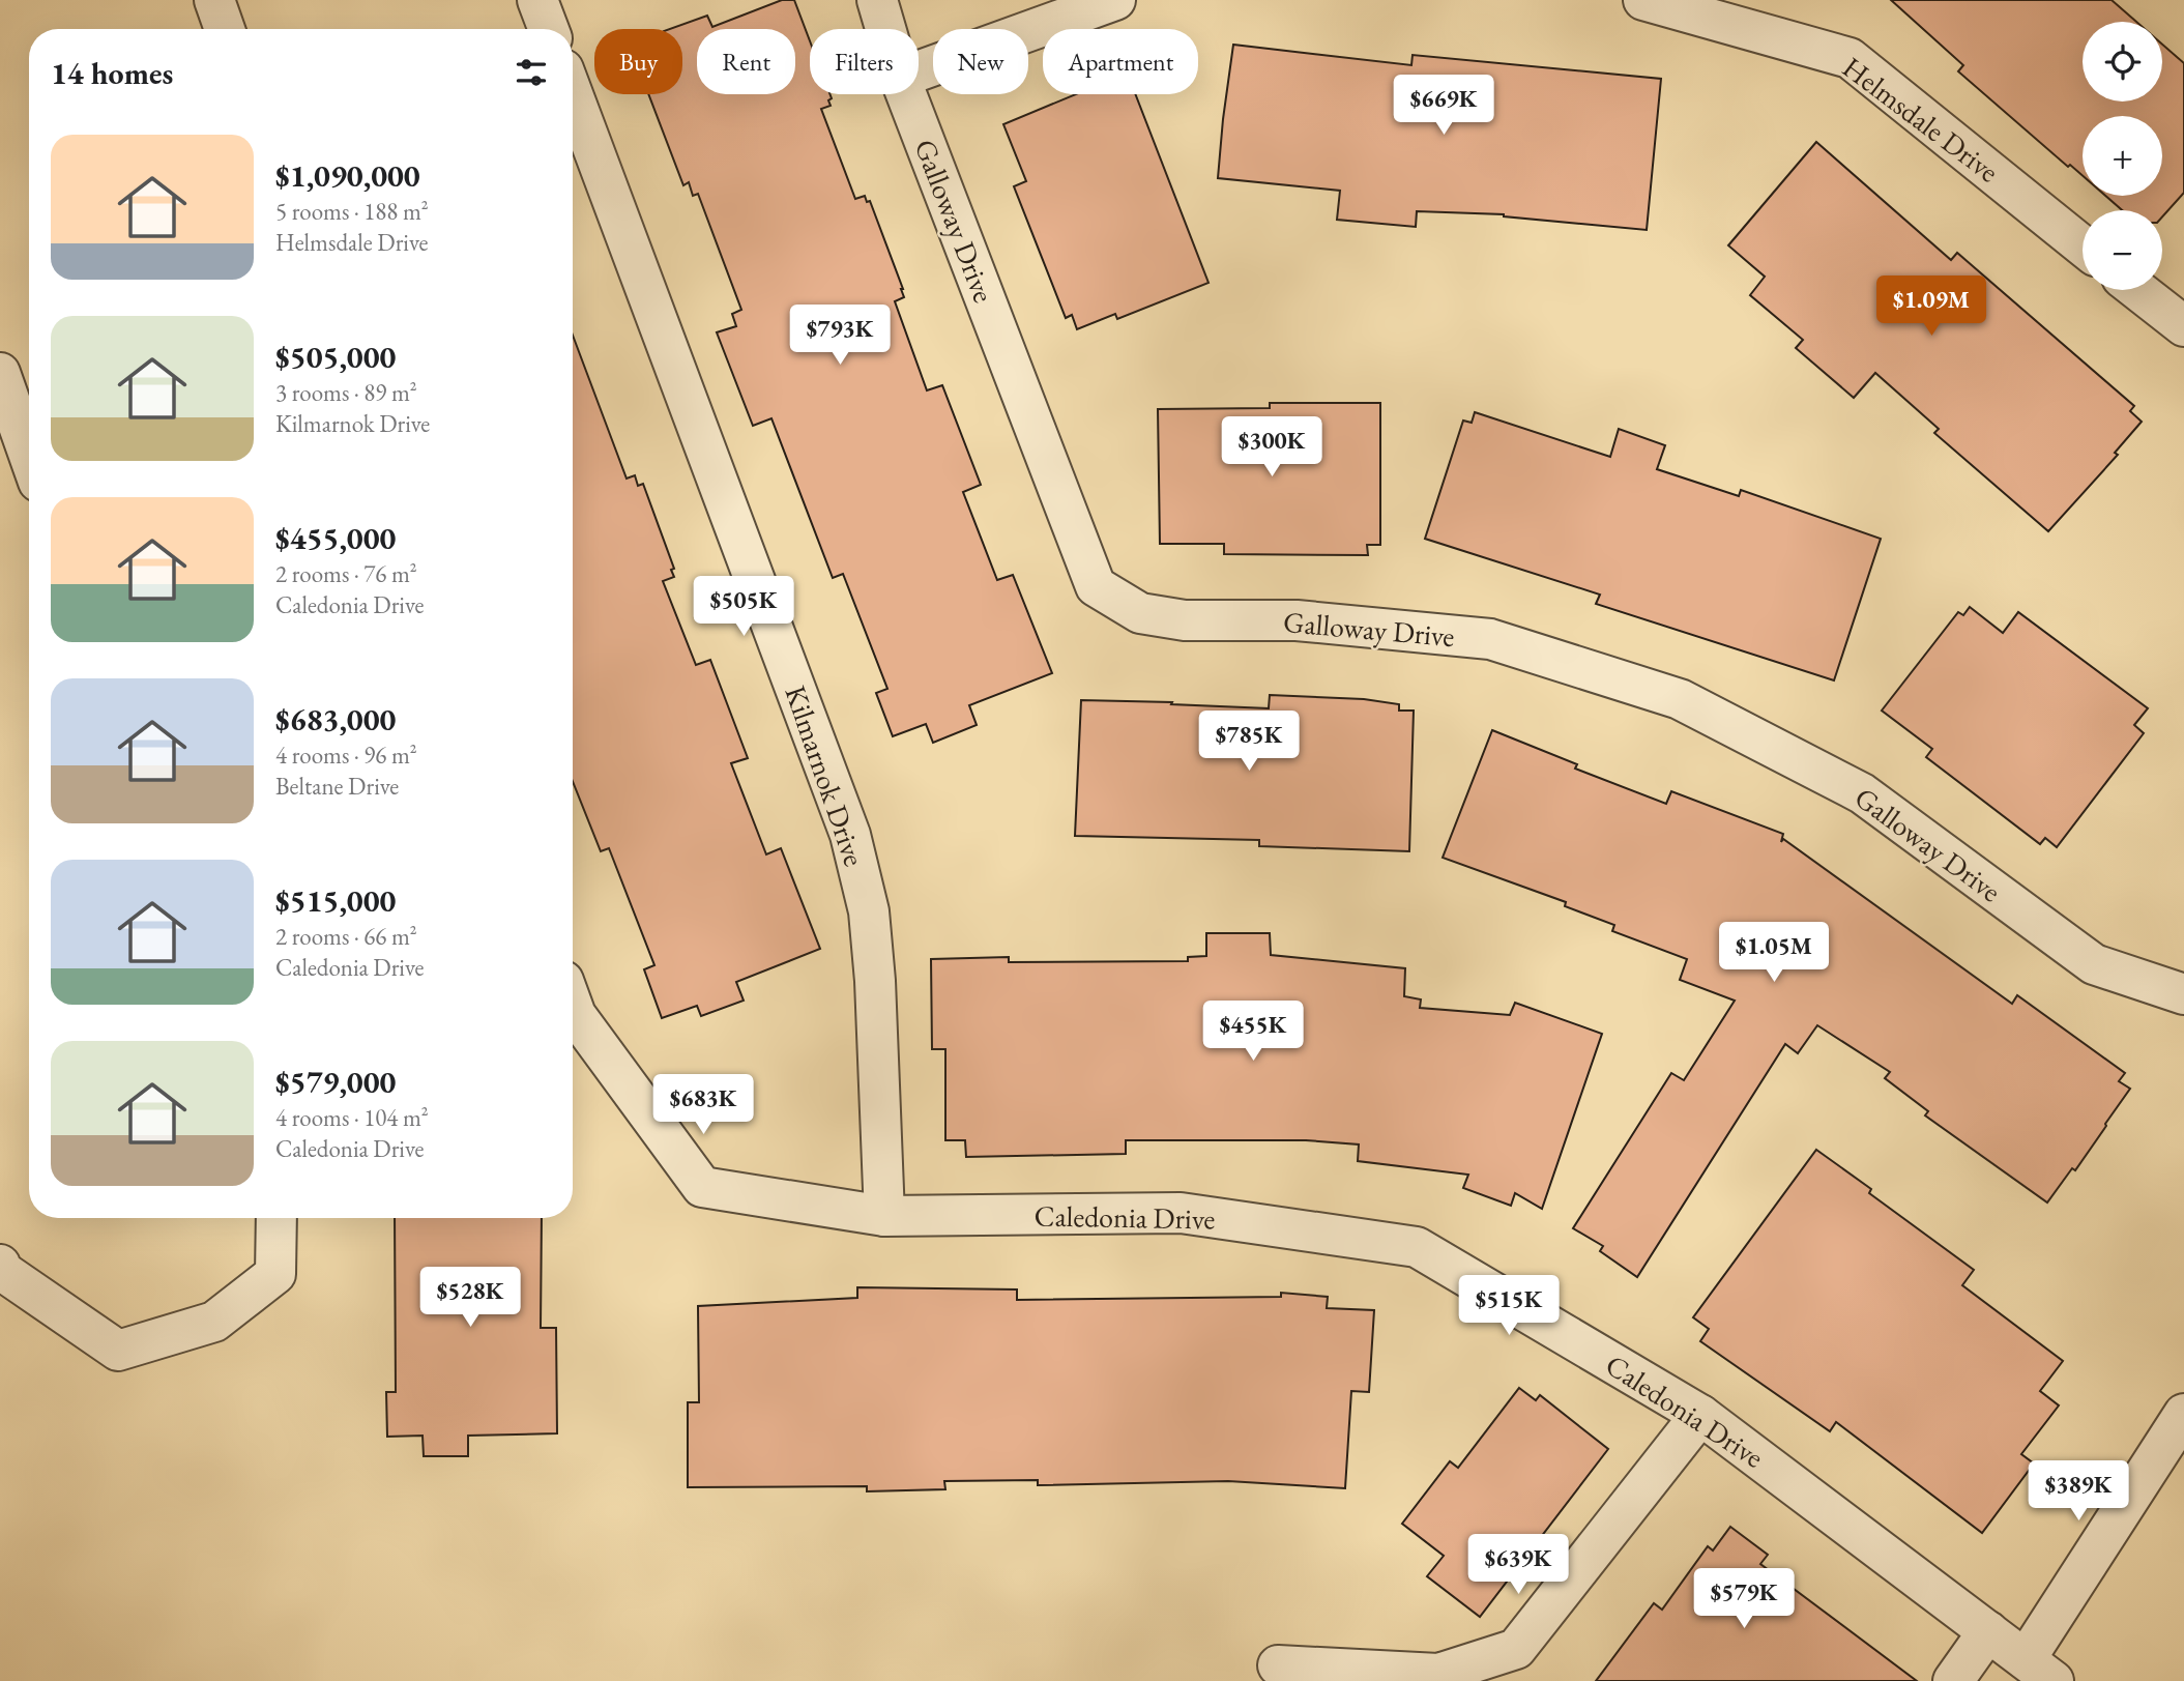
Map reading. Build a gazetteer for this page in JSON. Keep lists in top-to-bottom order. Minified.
{"streets":{"street":["Helmsdale Drive","Galloway Drive","Kilmarnok Drive","Caledonia Drive"]},"crossings":[["Kilmarnok Drive","Caledonia Drive"]],"page":{"map_buttons":["+","−"],"chip":["Buy","Rent","Filters","New","Apartment"],"heading":"14 homes","price":["$669K","$1.09M","$793K","$300K","$505K","$785K","$1.05M","$455K","$683K","$528K","$515K","$389K","$639K","$579K"],"list":[{"name":"$1,090,000","note":"5 rooms · 188 m² · Helmsdale Drive"},{"name":"$505,000","note":"3 rooms · 89 m² · Kilmarnok Drive"},{"name":"$455,000","note":"2 rooms · 76 m² · Caledonia Drive"},{"name":"$683,000","note":"4 rooms · 96 m² · Beltane Drive"},{"name":"$515,000","note":"2 rooms · 66 m² · Caledonia Drive"},{"name":"$579,000","note":"4 rooms · 104 m² · Caledonia Drive"}]}}
